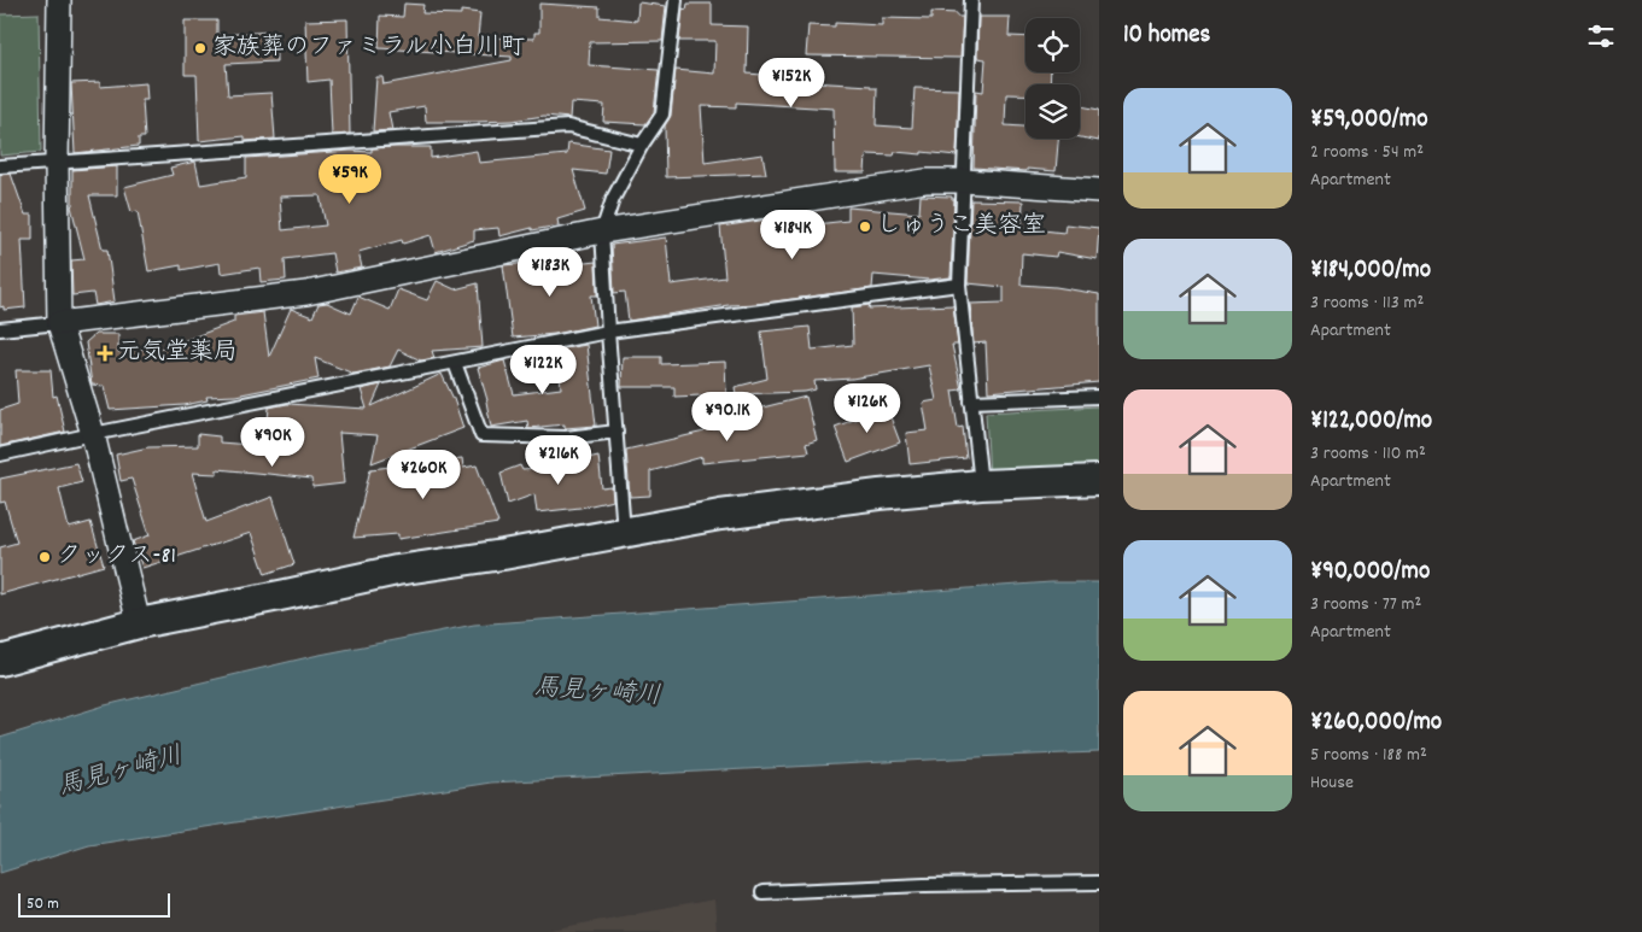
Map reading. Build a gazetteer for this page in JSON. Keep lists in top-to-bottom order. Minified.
{"water":["馬見ヶ崎川"],"places":{"other":["家族葬のファミラル小白川町","しゅうこ美容室","クックス-81"],"health":["元気堂薬局"]},"scale_bar":"50 m","page":{"heading":"10 homes","price":["¥152K","¥59K","¥184K","¥183K","¥122K","¥126K","¥90.1K","¥90K","¥216K","¥260K"],"list":[{"name":"¥59,000/mo","note":"2 rooms · 54 m² · Apartment"},{"name":"¥184,000/mo","note":"3 rooms · 113 m² · Apartment"},{"name":"¥122,000/mo","note":"3 rooms · 110 m² · Apartment"},{"name":"¥90,000/mo","note":"3 rooms · 77 m² · Apartment"},{"name":"¥260,000/mo","note":"5 rooms · 188 m² · House"}],"scale":"50 m"}}
